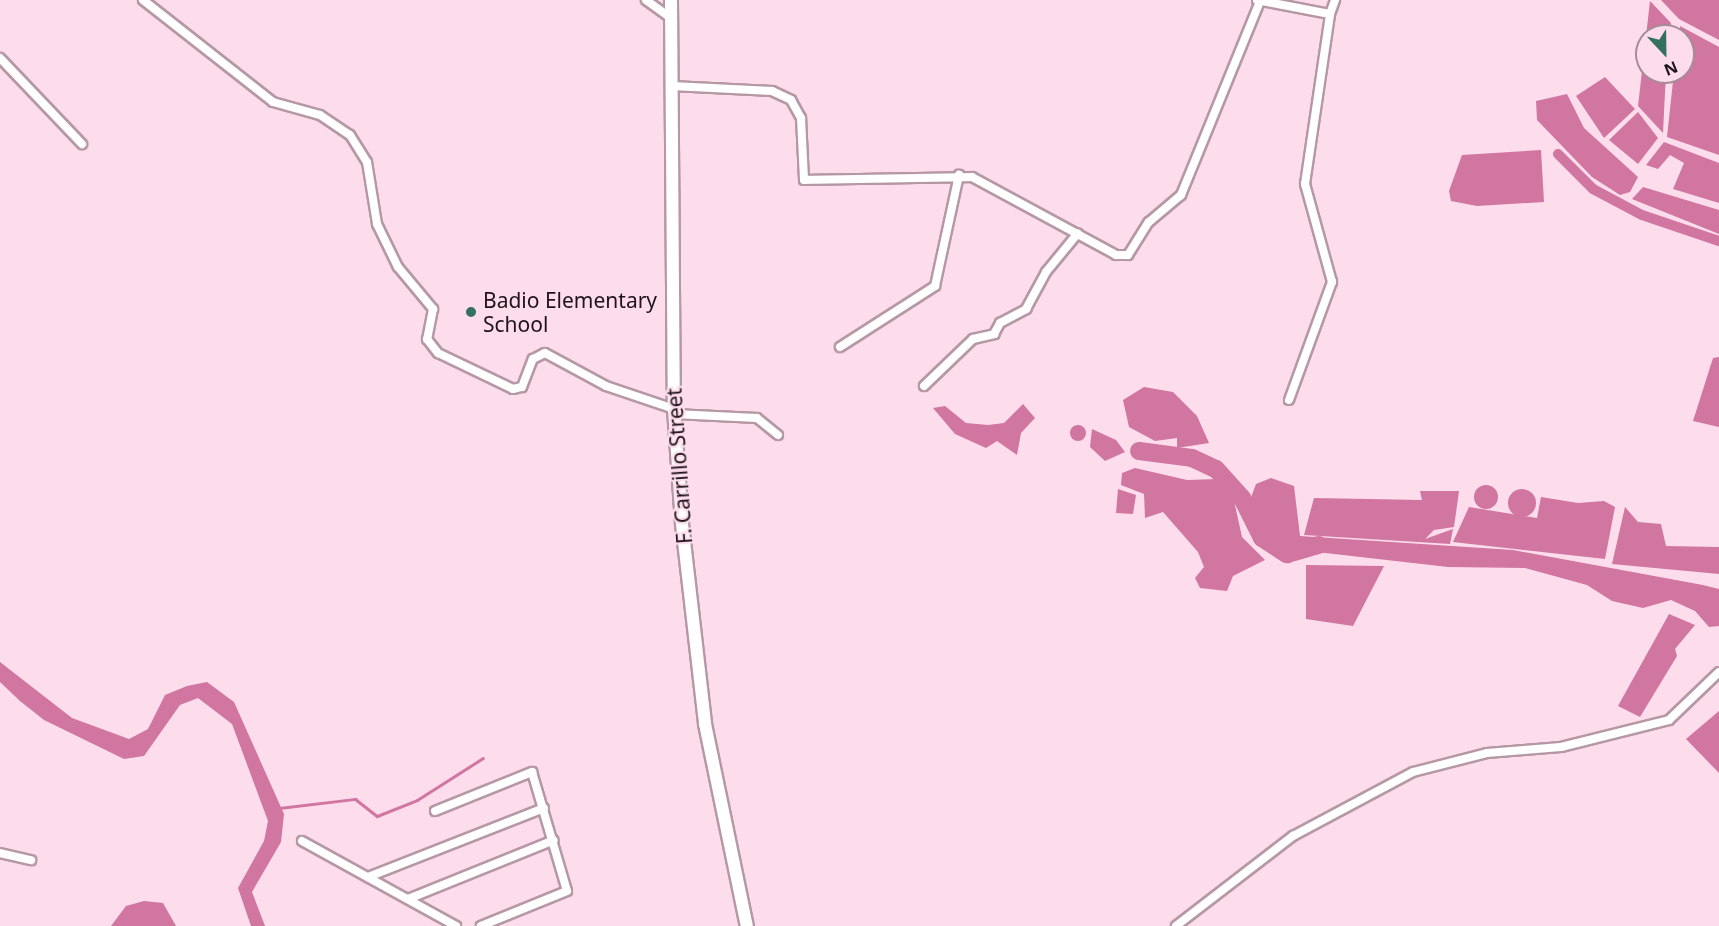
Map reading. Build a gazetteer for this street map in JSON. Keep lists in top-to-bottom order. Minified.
{"streets":{"street":["F. Carrillo Street"]},"places":["Badio Elementary School"],"north":"bottom"}
